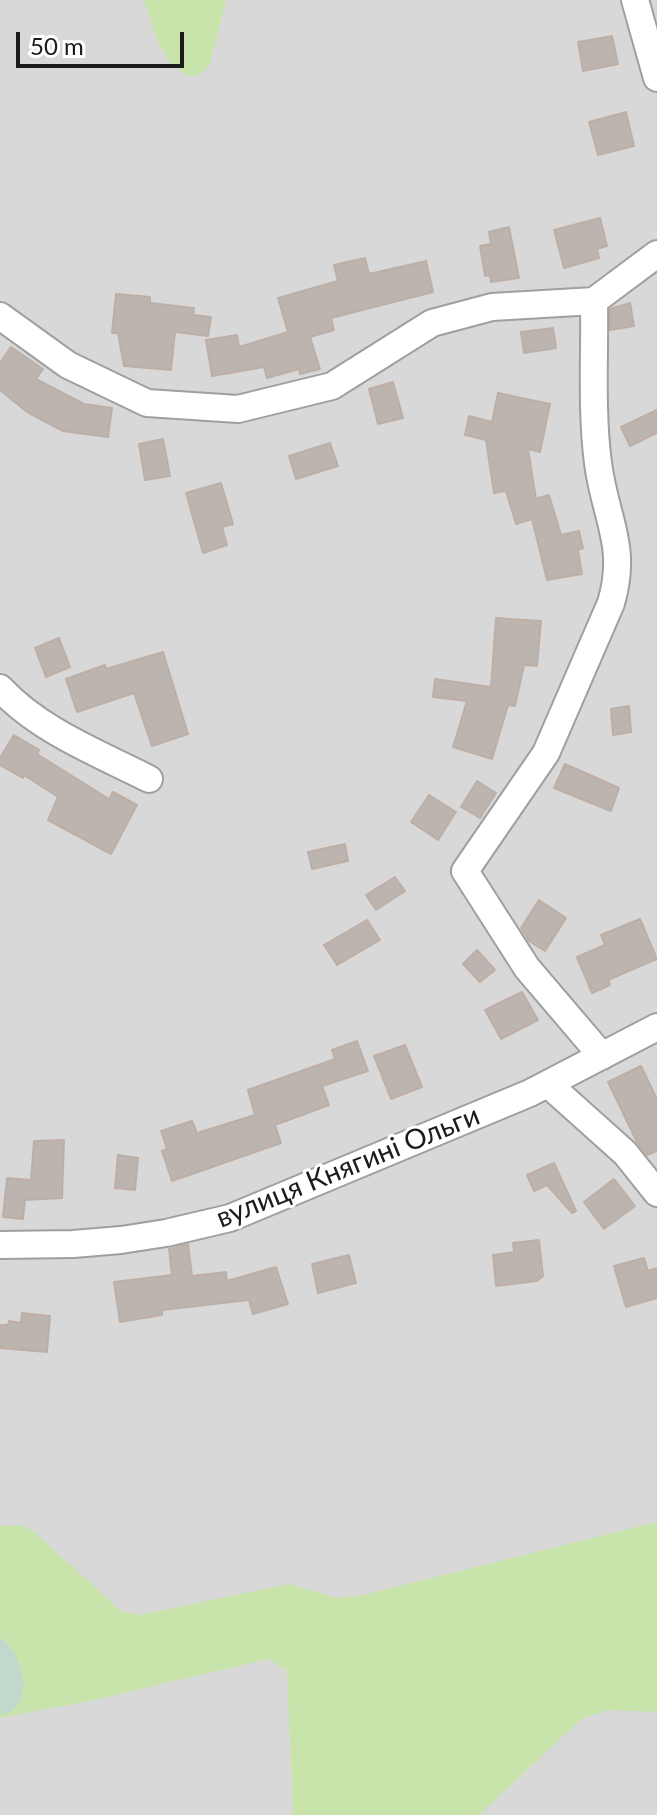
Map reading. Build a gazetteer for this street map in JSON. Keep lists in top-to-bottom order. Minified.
{"streets":{"street":["вулиця Княгині Ольги"]},"scale_bar":"50 m"}
